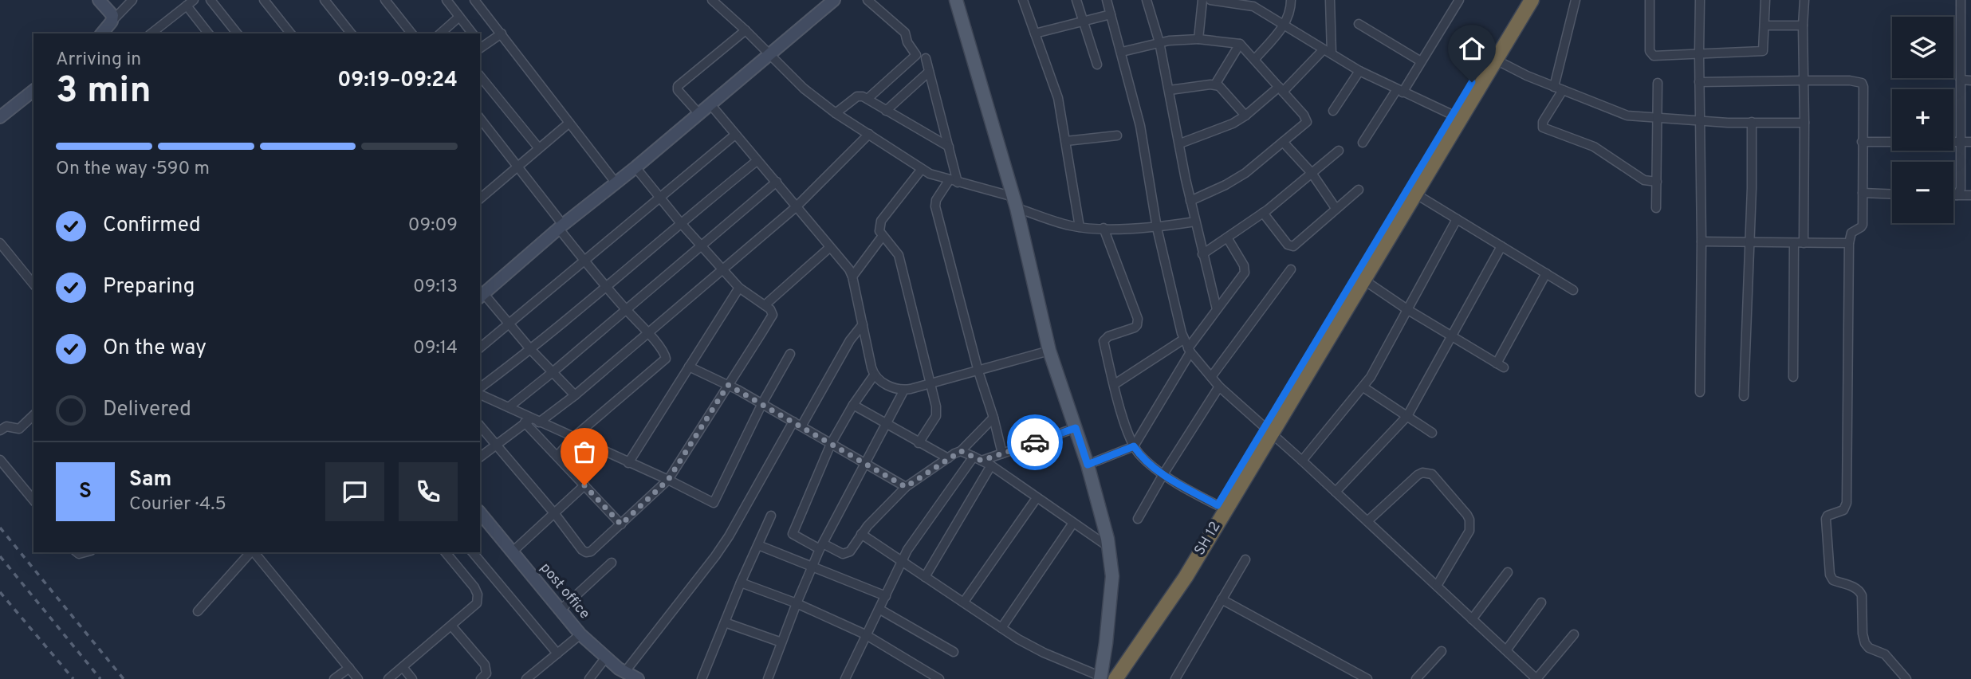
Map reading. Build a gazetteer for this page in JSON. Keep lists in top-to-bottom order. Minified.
{"streets":{"highway":["SH 12"],"street":["post office"]},"page":{"map_buttons":["+","−"],"heading":["3 min","Arriving in","09:19–09:24"],"panel":["Sam","Courier · 4.5"],"bar":"On the way · 590 m","list":[["Confirmed","09:09"],["Preparing","09:13"],["On the way","09:14"],"Delivered"],"round":"S"}}
